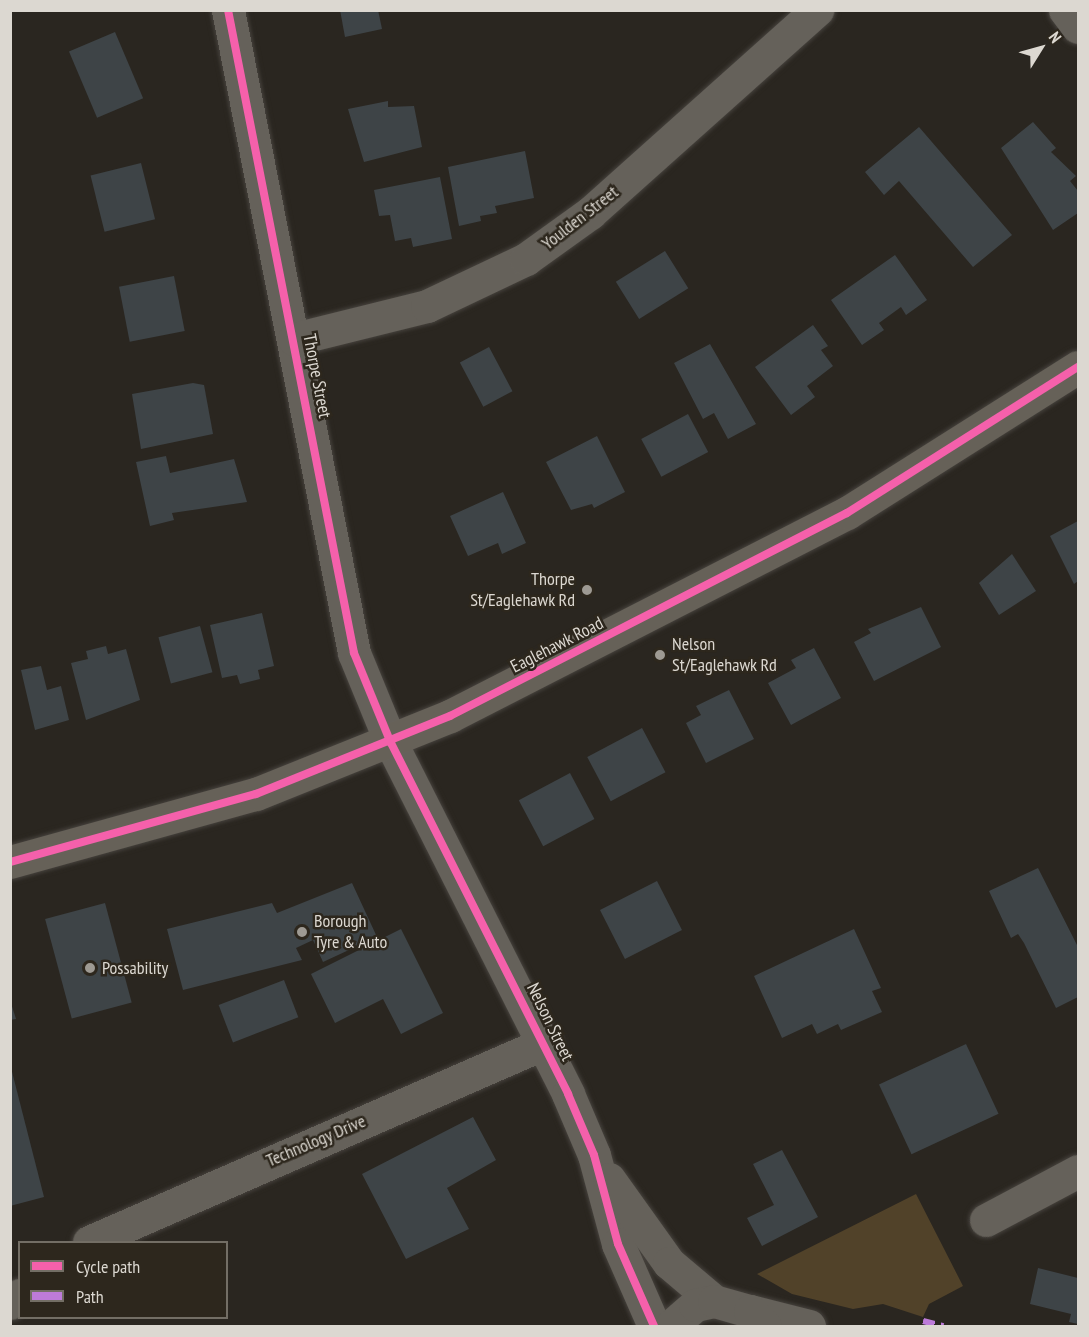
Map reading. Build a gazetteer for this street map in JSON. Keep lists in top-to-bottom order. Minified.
{"streets":{"main road":["Eaglehawk Road"],"street":["Youlden Street","Thorpe Street","Nelson Street","Technology Drive"]},"crossings":[["Youlden Street","Thorpe Street"],["Thorpe Street","Eaglehawk Road"],["Thorpe Street","Nelson Street"],["Eaglehawk Road","Nelson Street"],["Nelson Street","Technology Drive"]],"places":["Thorpe St/Eaglehawk Rd","Nelson St/Eaglehawk Rd","Borough Tyre & Auto","Possability"],"legend":["Cycle path","Path"],"north":"top right"}
